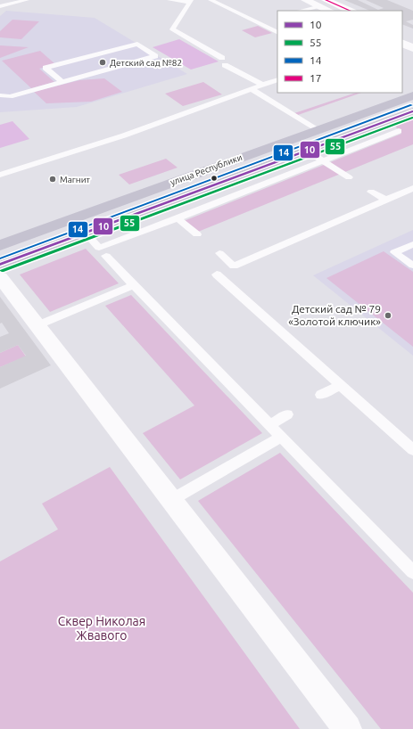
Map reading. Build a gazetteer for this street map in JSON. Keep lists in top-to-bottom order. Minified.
{"streets":{"main road":["улица Республики"]},"parks":["Сквер Николая Жвавого"],"places":["Детский сад №82","Магнит","Детский сад № 79 «Золотой ключик»"],"lines":["transit line 17","transit line 14","transit line 10","transit line 55"],"legend":["10","55","14","17"]}
